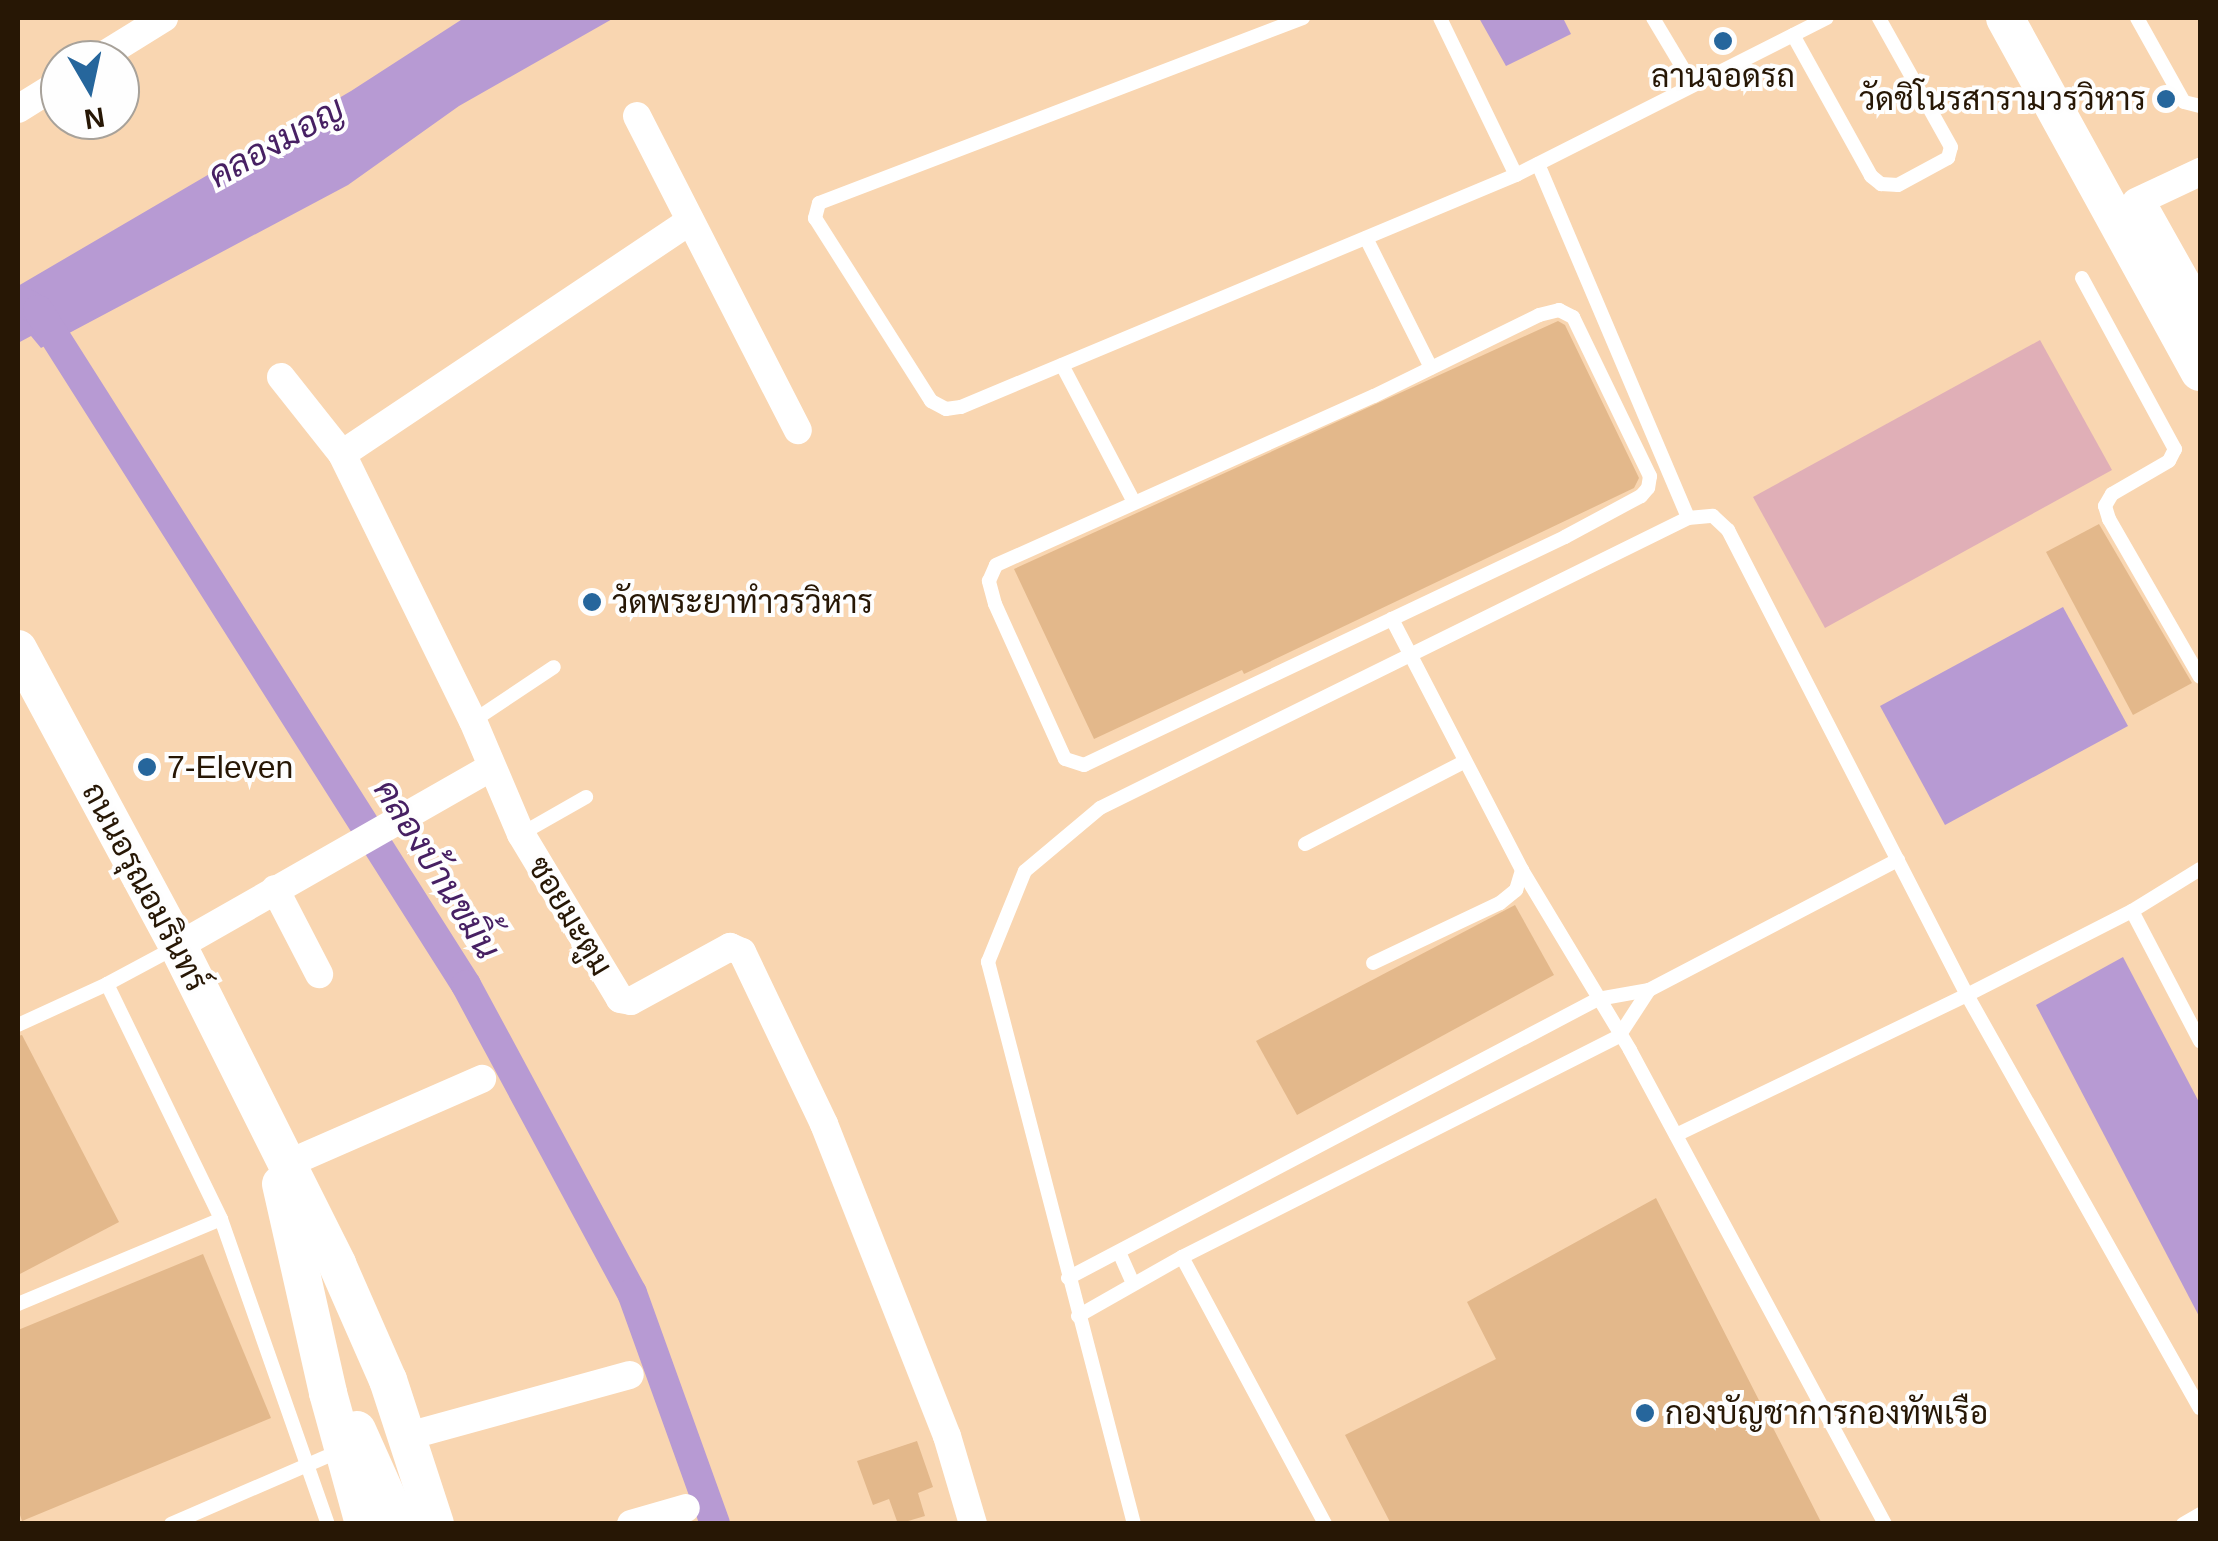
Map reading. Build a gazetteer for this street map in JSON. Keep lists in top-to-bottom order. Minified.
{"streets":{"main road":["ถนนอรุณอมรินทร์"],"street":["ซอยมะตูม"]},"water":["คลองมอญ","คลองบ้านขมิ้น"],"places":["ลานจอดรถ","วัดชิโนรสารามวรวิหาร","วัดพระยาทําวรวิหาร","7-Eleven","กองบัญชาการกองทัพเรือ"],"north":"bottom"}
